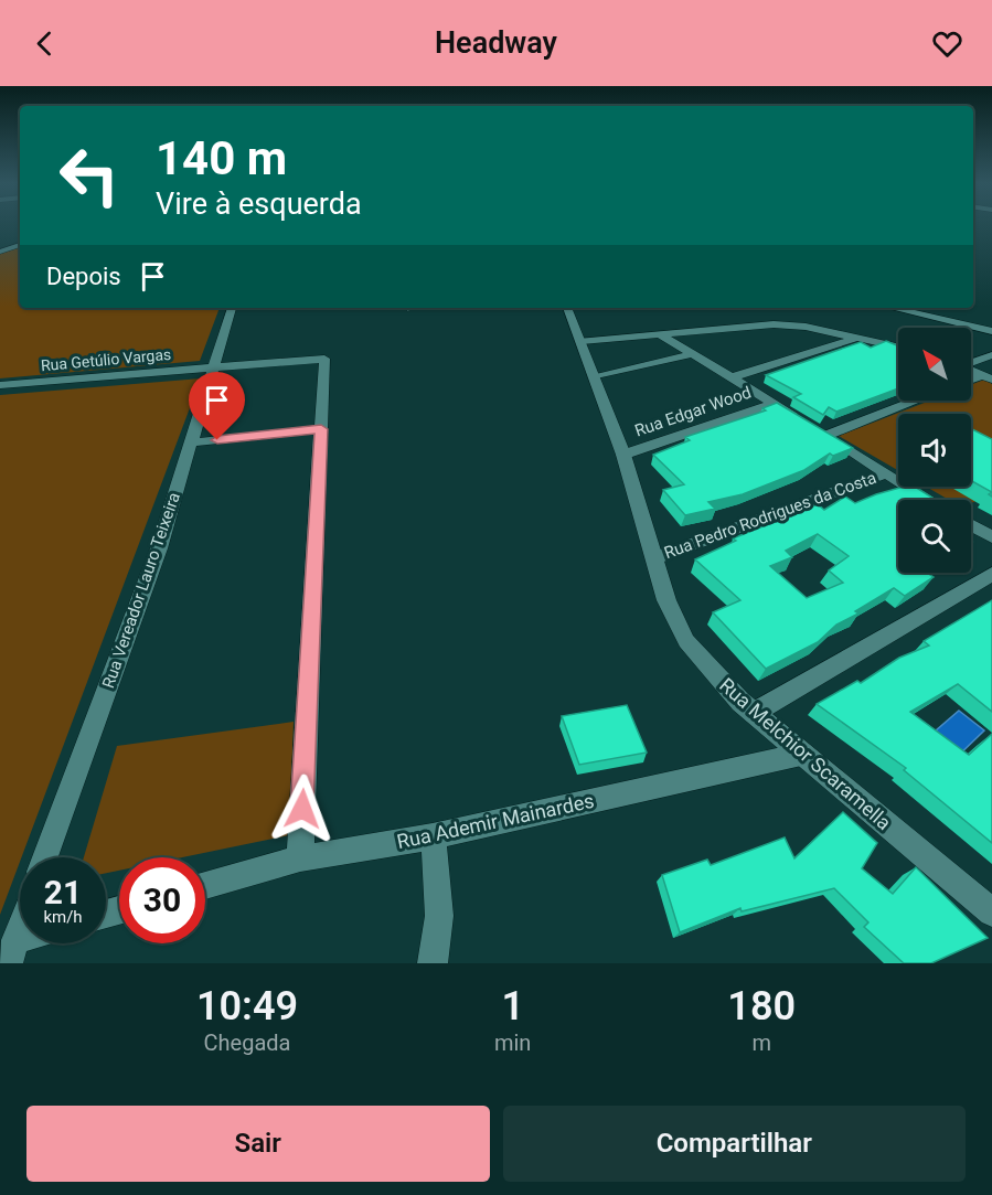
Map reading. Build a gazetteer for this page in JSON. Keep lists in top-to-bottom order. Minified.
{"streets":{"street":["Rua Getúlio Vargas","Rua Edgar Wood","Rua Pedro Rodrigues da Costa","Rua Vereador Lauro Teixeira","Rua Melchior Scaramella","Rua Ademir Mainardes"]},"crossings":[["Rua Getúlio Vargas","Rua Vereador Lauro Teixeira"],["Rua Edgar Wood","Rua Melchior Scaramella"],["Rua Pedro Rodrigues da Costa","Rua Melchior Scaramella"],["Rua Melchior Scaramella","Rua Ademir Mainardes"]],"north":"top left","page":{"header":"Headway","turn":["140 m","Vire à esquerda"],"then":"Depois","speed":"21 km/h","limit":"30","eta":["10:49","Chegada","1","min","180","m"],"buttons":["Sair","Compartilhar"]}}
